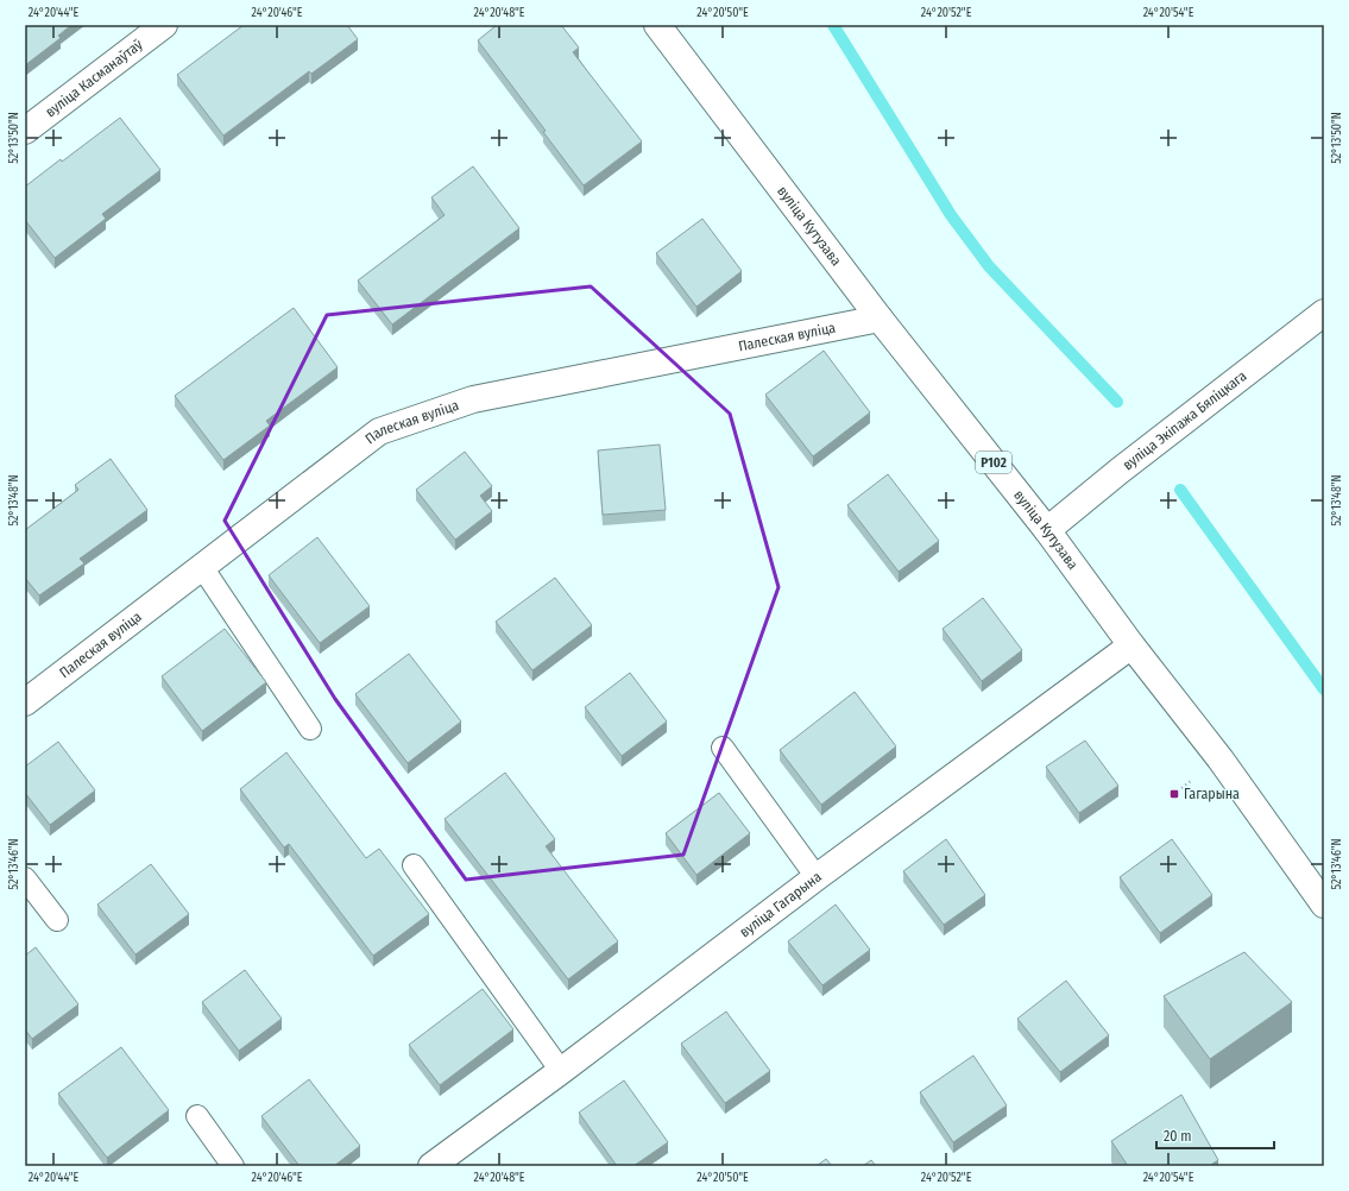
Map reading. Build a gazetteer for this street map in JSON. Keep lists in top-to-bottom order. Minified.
{"streets":{"street":["вуліца Касманаўтаў","вуліца Кутузава","Палеская вуліца","вуліца Экіпажа Бяліцкага","Р102","вуліца Гагарына"]},"crossings":[["вуліца Кутузава","Палеская вуліца"],["вуліца Кутузава","вуліца Экіпажа Бяліцкага"],["вуліца Кутузава","вуліца Гагарына"]],"places":{"transit":["Гагарына"]},"scale_bar":"20 m","coordinates":["24°20'44\"E","24°20'46\"E","24°20'48\"E","24°20'50\"E","24°20'52\"E","24°20'54\"E","52°13'50\"N","52°13'48\"N","52°13'46\"N"]}
